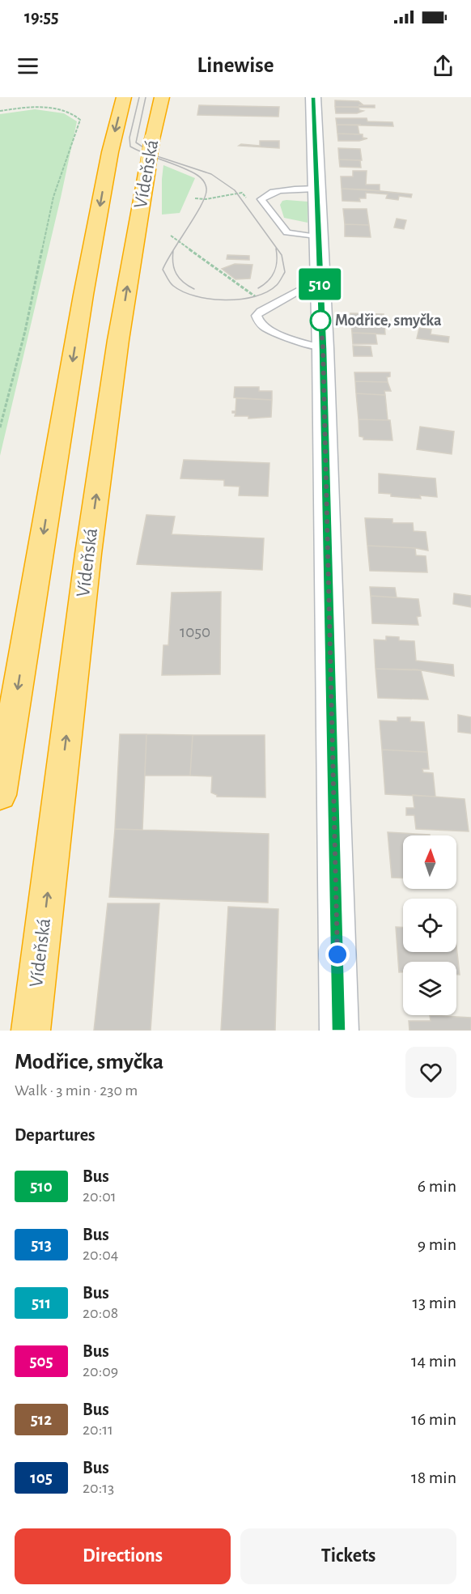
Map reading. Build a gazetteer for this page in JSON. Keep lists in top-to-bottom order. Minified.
{"streets":{"highway":["Vídeňská"]},"places":["Modřice, smyčka"],"lines":["bus line 510"],"house_numbers":["1050"],"north":"top","page":{"status":"19:55","header":"Linewise","on_map":"510","heading":[["Modřice, smyčka","Walk · 3 min · 230 m"],"Departures"],"list":[{"mark":"510","name":"Bus","note":"20:01","value":"6 min"},{"mark":"513","name":"Bus","note":"20:04","value":"9 min"},{"mark":"511","name":"Bus","note":"20:08","value":"13 min"},{"mark":"505","name":"Bus","note":"20:09","value":"14 min"},{"mark":"512","name":"Bus","note":"20:11","value":"16 min"},{"mark":"105","name":"Bus","note":"20:13","value":"18 min"}],"buttons":["Directions","Tickets"]}}
